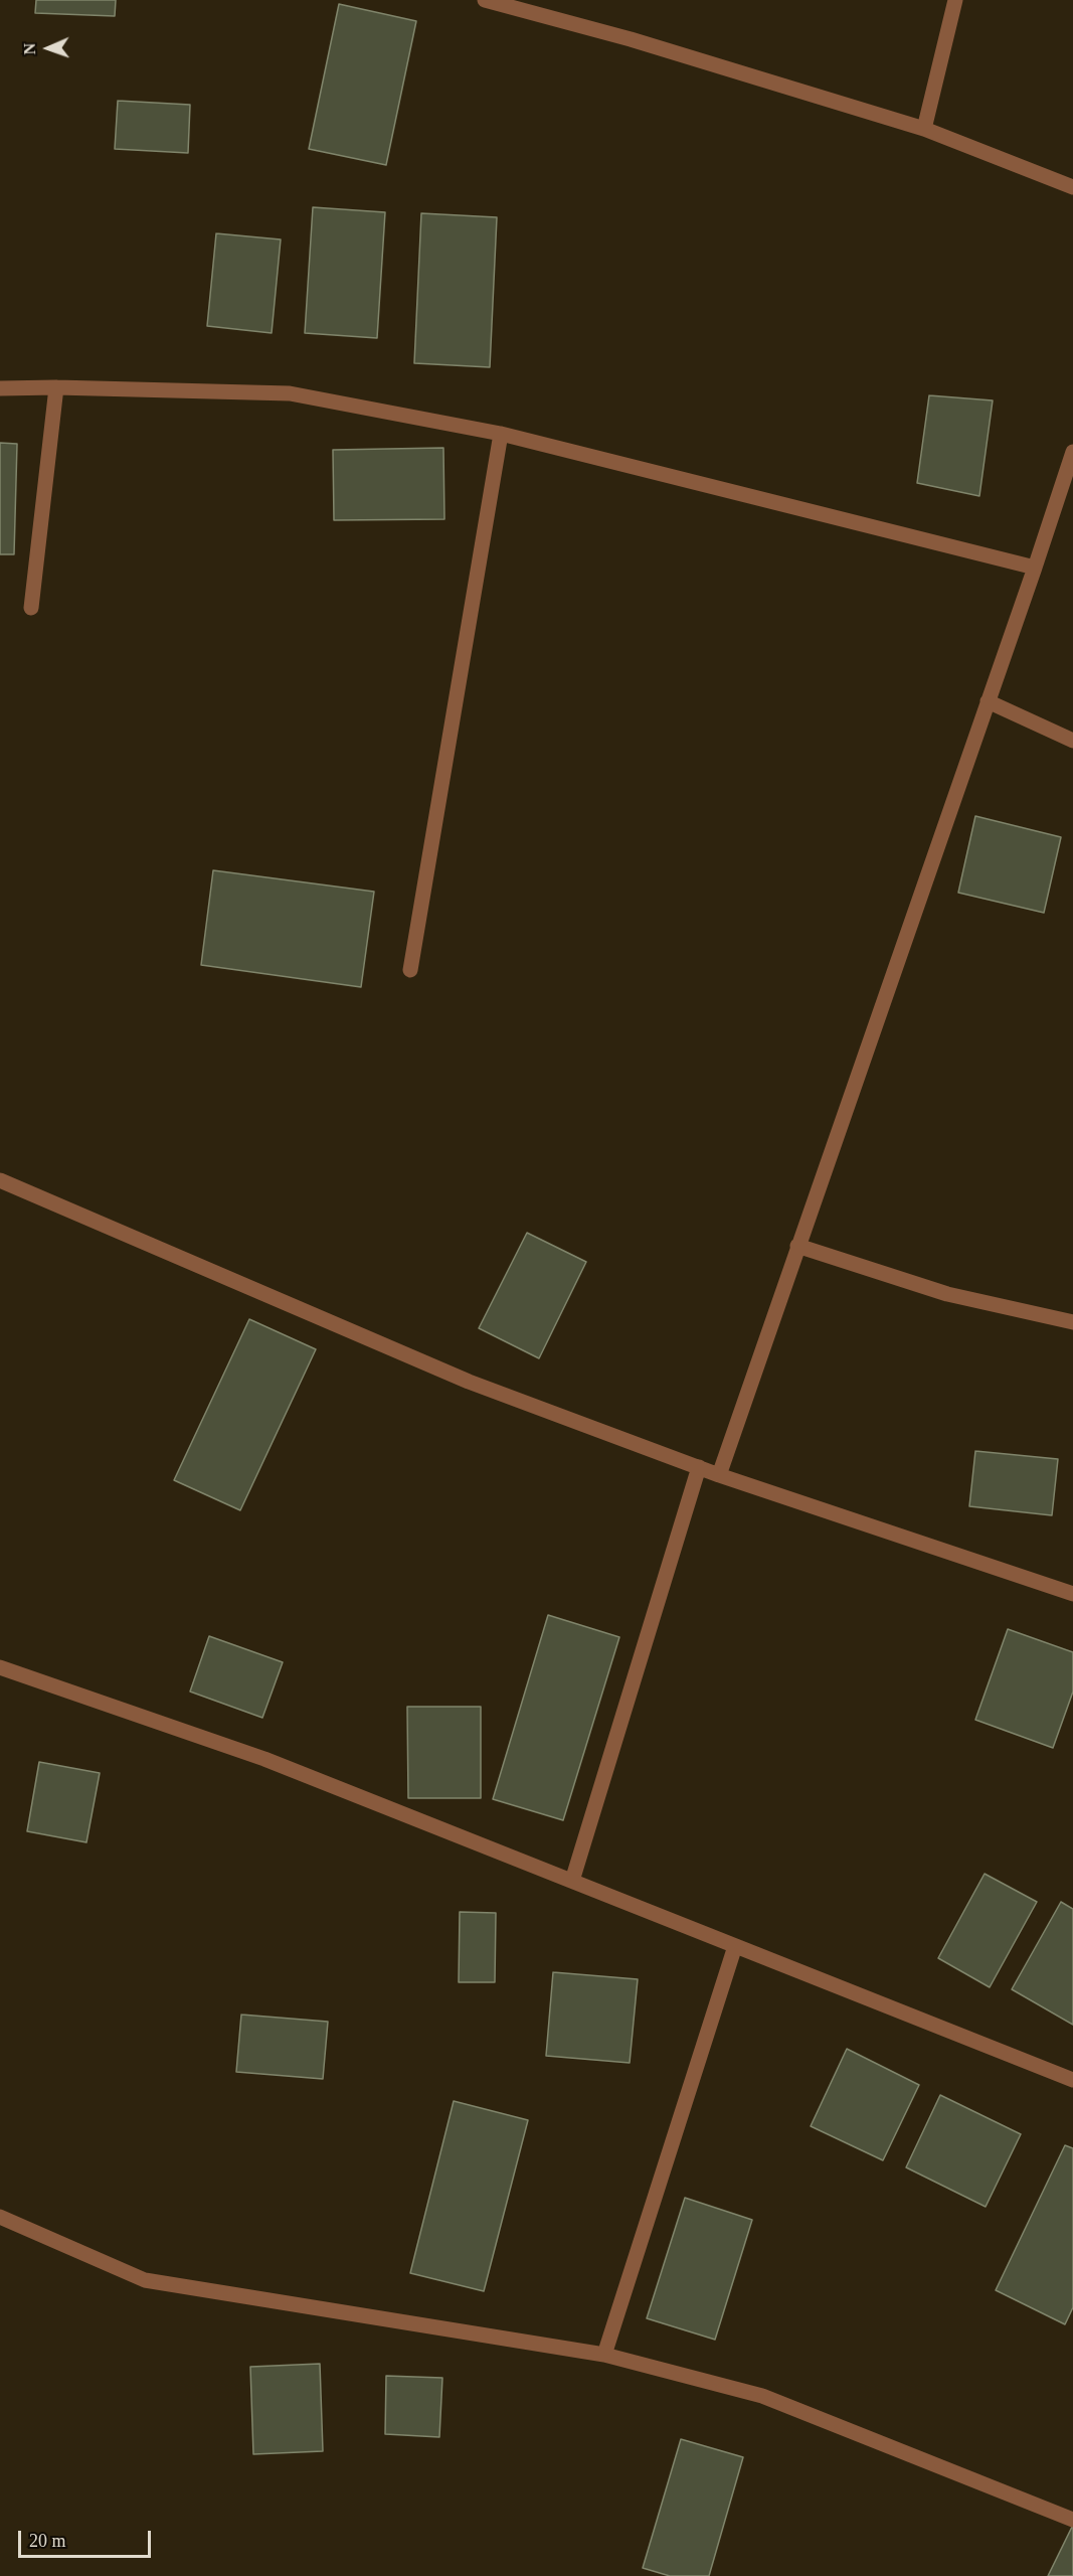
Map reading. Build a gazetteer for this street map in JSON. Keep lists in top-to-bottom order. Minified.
{"scale_bar":"20 m","north":"left"}
